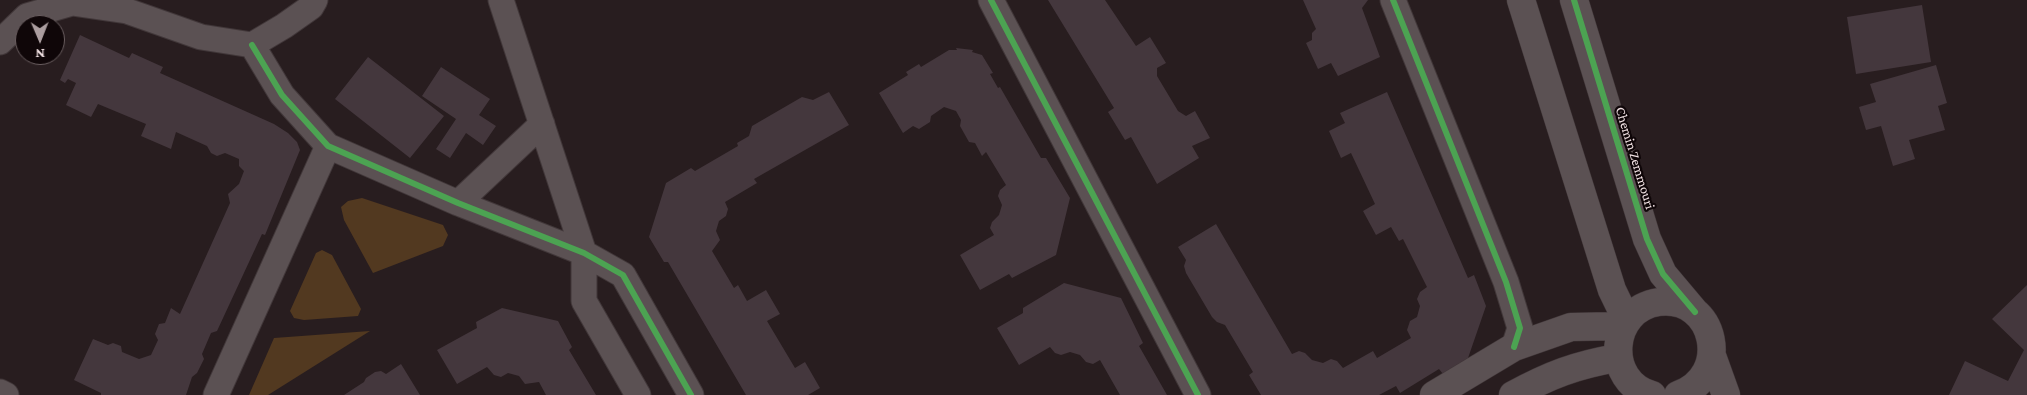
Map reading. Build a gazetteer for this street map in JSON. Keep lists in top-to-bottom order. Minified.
{"streets":{"street":["Chemin Zemmouri"]},"north":"bottom"}
